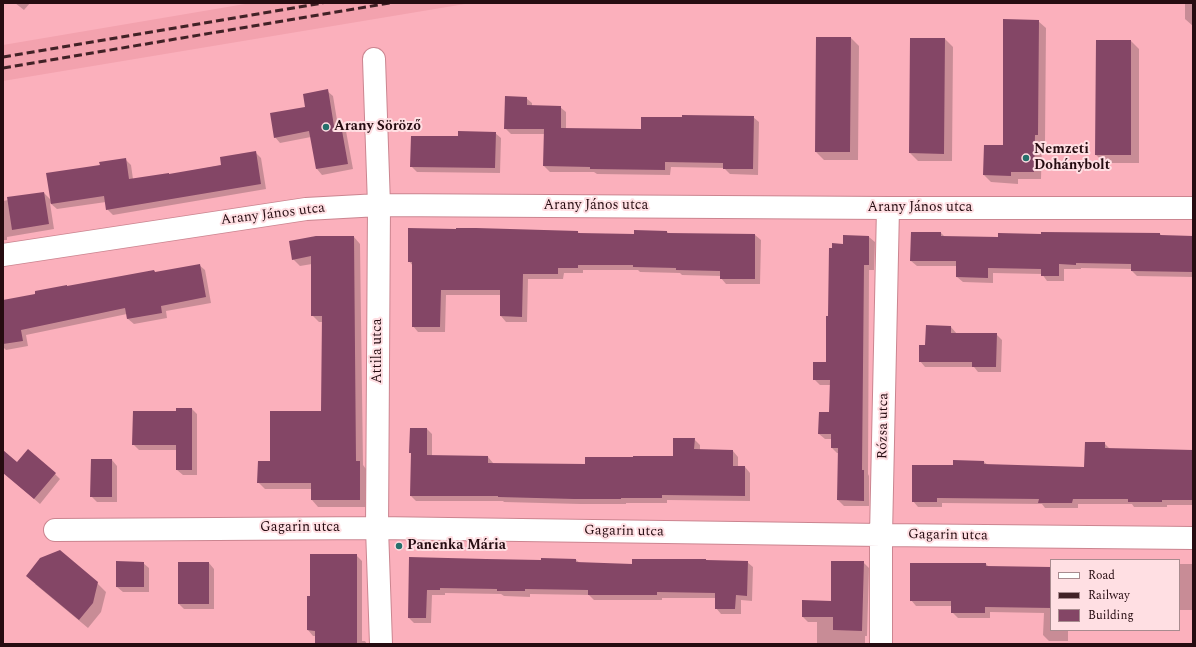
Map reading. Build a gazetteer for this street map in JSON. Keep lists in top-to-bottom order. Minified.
{"streets":{"street":["Arany János utca","Attila utca","Rózsa utca","Gagarin utca"]},"crossings":[["Arany János utca","Attila utca"],["Arany János utca","Rózsa utca"],["Attila utca","Gagarin utca"],["Rózsa utca","Gagarin utca"]],"places":["Arany Söröző","Nemzeti Dohánybolt","Panenka Mária"],"legend":["Road","Railway","Building"]}
